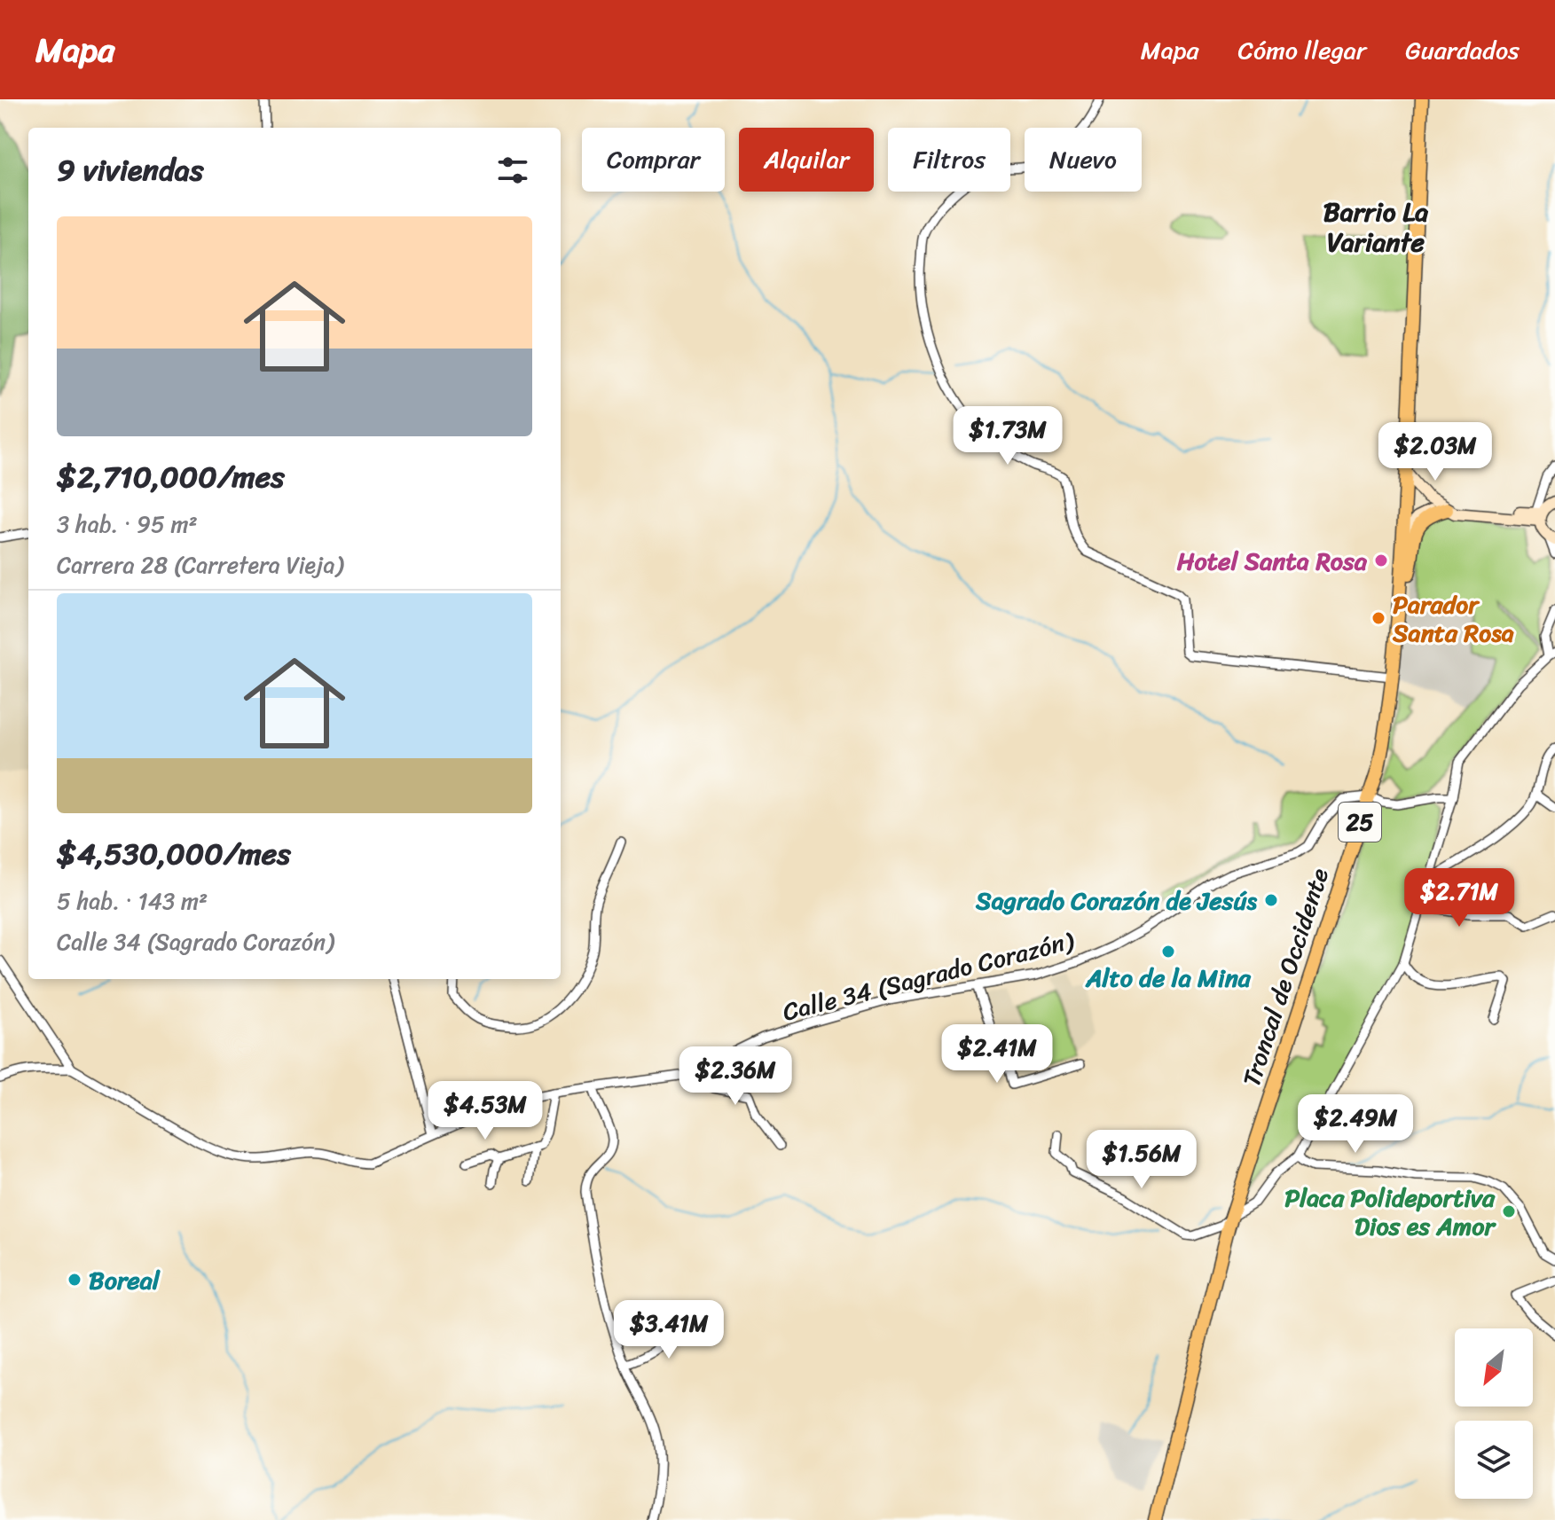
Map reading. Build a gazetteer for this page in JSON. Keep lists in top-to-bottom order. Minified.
{"streets":{"main road":["25","Troncal de Occidente"],"street":["Calle 34 (Sagrado Corazón)"]},"crossings":[["Calle 34 (Sagrado Corazón)","Troncal de Occidente"]],"districts":["Barrio La Variante"],"places":["Hotel Santa Rosa","Parador Santa Rosa","Sagrado Corazón de Jesús","Alto de la Mina","Placa Polideportiva Dios es Amor","Boreal"],"north":"bottom left","page":{"header":"Mapa","nav":["Mapa","Cómo llegar","Guardados"],"chip":["Comprar","Alquilar","Filtros","Nuevo"],"heading":"9 viviendas","list":[{"name":"$2,710,000/mes","note":"3 hab. · 95 m² · Carrera 28 (Carretera Vieja)"},{"name":"$4,530,000/mes","note":"5 hab. · 143 m² · Calle 34 (Sagrado Corazón)"}],"price":["$1.73M","$2.03M","$2.71M","$2.41M","$2.36M","$4.53M","$2.49M","$1.56M","$3.41M"]}}
